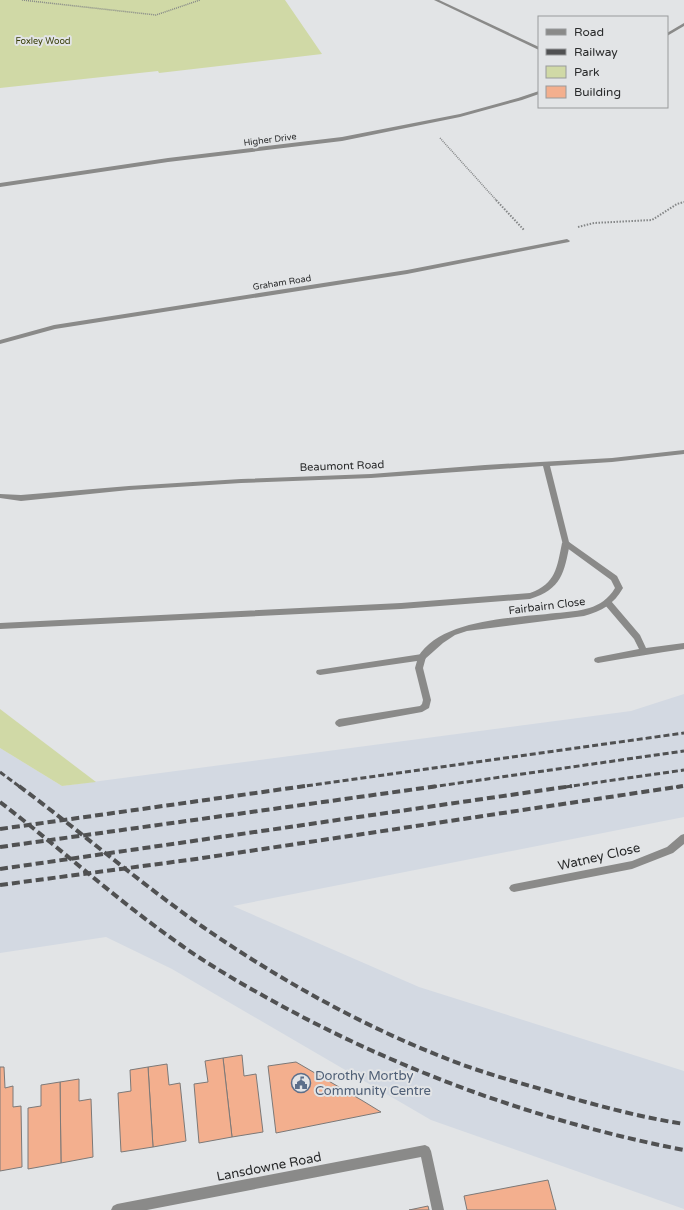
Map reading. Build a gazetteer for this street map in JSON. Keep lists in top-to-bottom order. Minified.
{"streets":{"street":["Higher Drive","Graham Road","Beaumont Road","Fairbairn Close","Watney Close","Lansdowne Road"]},"parks":["Foxley Wood"],"places":{"public building":["Dorothy Mortby Community Centre"]},"legend":["Road","Railway","Park","Building"]}
